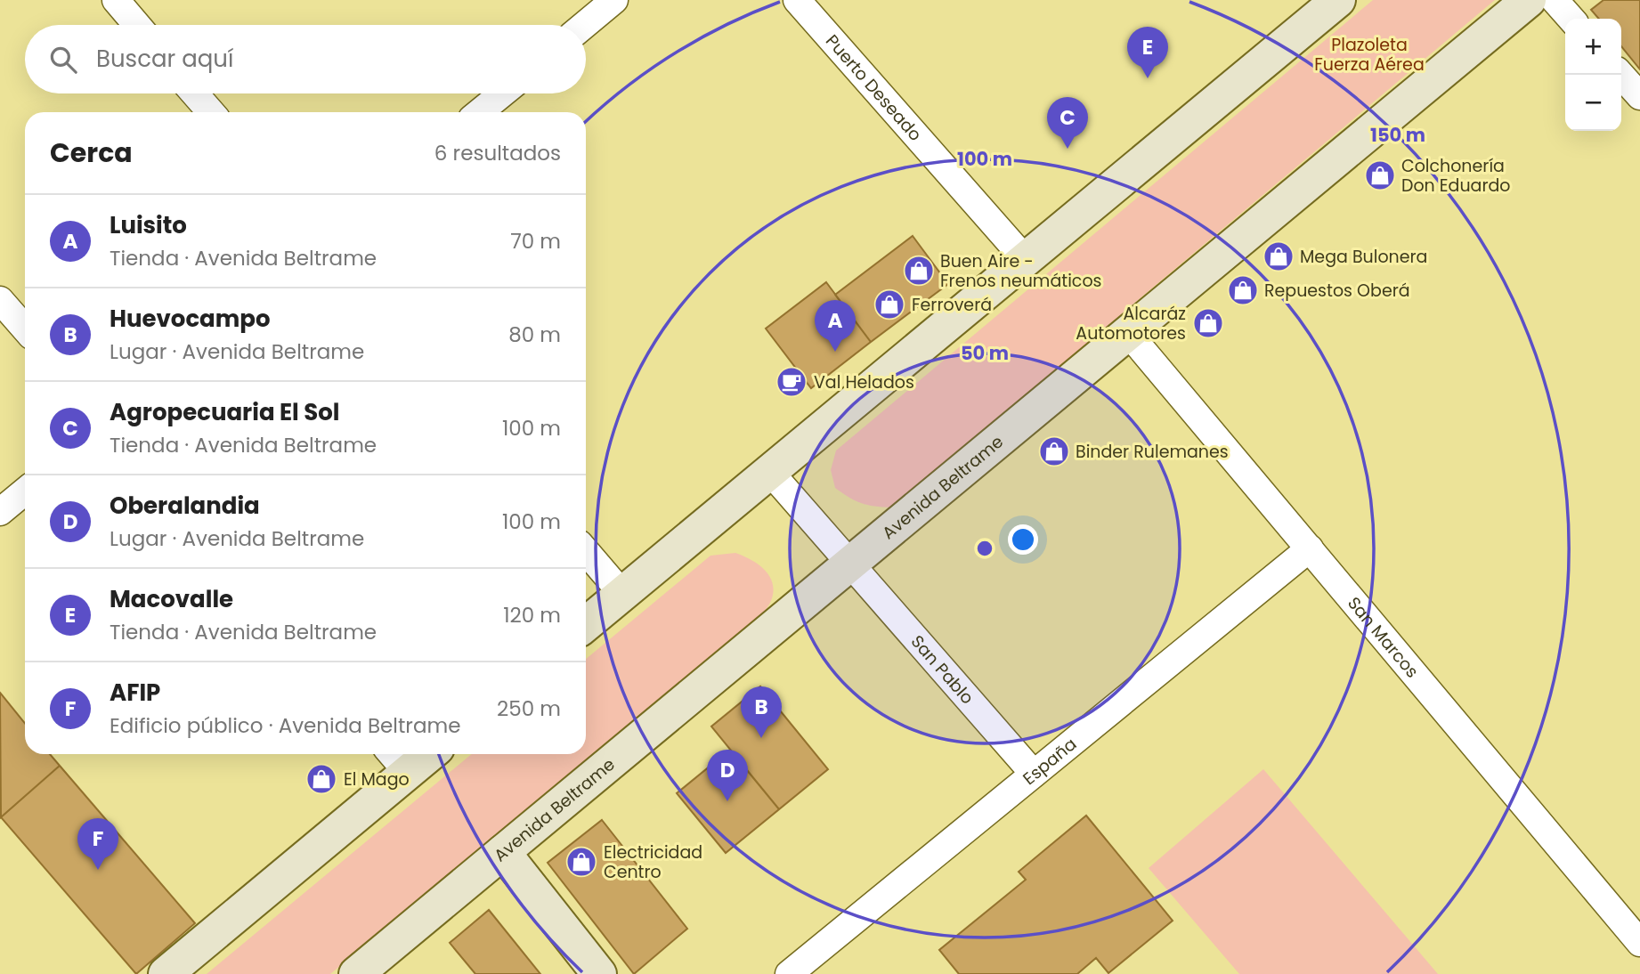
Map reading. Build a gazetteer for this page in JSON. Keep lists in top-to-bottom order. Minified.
{"streets":{"main road":["Avenida Beltrame"],"street":["Puerto Deseado","San Marcos","San Pablo","España"]},"crossings":[["Avenida Beltrame","San Marcos"],["Avenida Beltrame","San Pablo"],["San Marcos","España"],["San Pablo","España"]],"parks":["Plazoleta Fuerza Aérea"],"places":{"shop":["Colchonería Don Eduardo","Mega Bulonera","Buen Aire - Frenos neumáticos","Repuestos Oberá","Ferroverá","Alcaráz Automotores","Binder Rulemanes","El Mago","Electricidad Centro"],"cafe":["Val Helados"]},"page":{"map_buttons":["+","−"],"search":"Buscar aquí","pins":["E","C","A","B","D","F"],"heading":["Cerca","6 resultados"],"list":[{"mark":"A","name":"Luisito","note":"Tienda · Avenida Beltrame","value":"70 m"},{"mark":"B","name":"Huevocampo","note":"Lugar · Avenida Beltrame","value":"80 m"},{"mark":"C","name":"Agropecuaria El Sol","note":"Tienda · Avenida Beltrame","value":"100 m"},{"mark":"D","name":"Oberalandia","note":"Lugar · Avenida Beltrame","value":"100 m"},{"mark":"E","name":"Macovalle","note":"Tienda · Avenida Beltrame","value":"120 m"},{"mark":"F","name":"AFIP","note":"Edificio público · Avenida Beltrame","value":"250 m"}]},"rings":["150 m","100 m","50 m"]}
